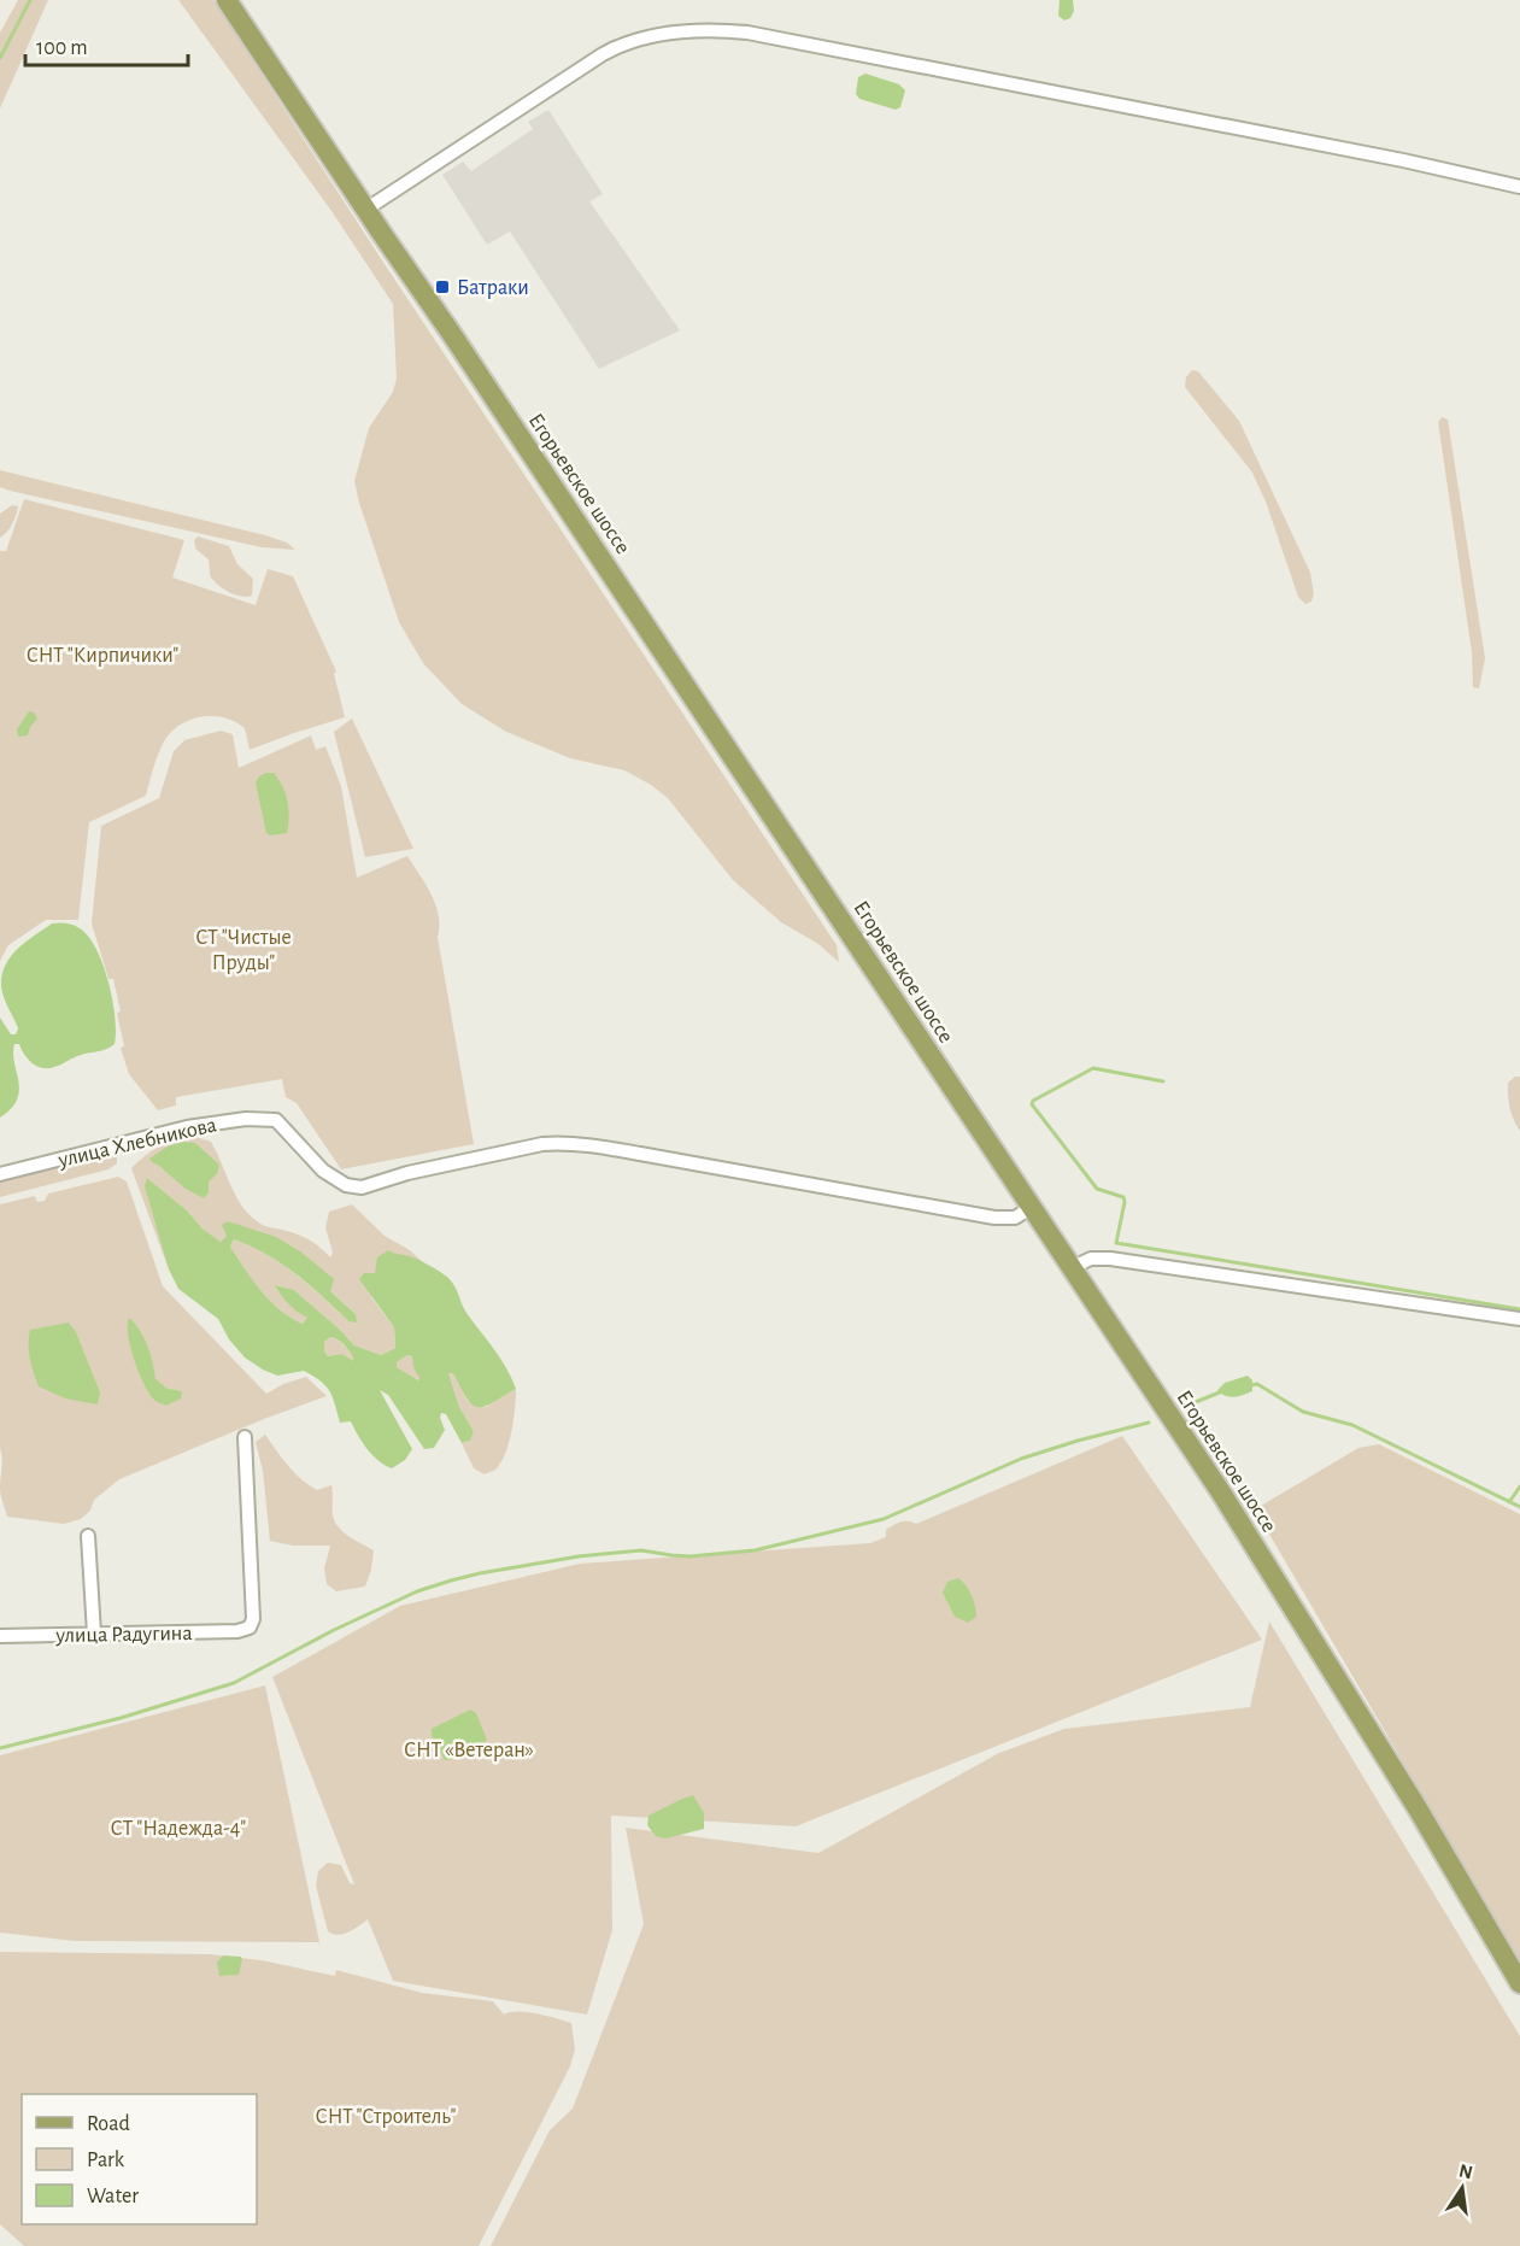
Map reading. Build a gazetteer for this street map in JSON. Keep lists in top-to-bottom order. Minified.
{"streets":{"main road":["Егорьевское шоссе"],"street":["улица Хлебникова","улица Радугина"]},"crossings":[["Егорьевское шоссе","улица Хлебникова"]],"parks":["СНТ \"Кирпичики\"","СТ \"Чистые Пруды\"","СНТ «Ветеран»","СТ \"Надежда-4\"","СНТ \"Строитель\""],"places":{"transit":["Батраки"]},"legend":["Road","Park","Water"],"scale_bar":"100 m","north":"top"}
